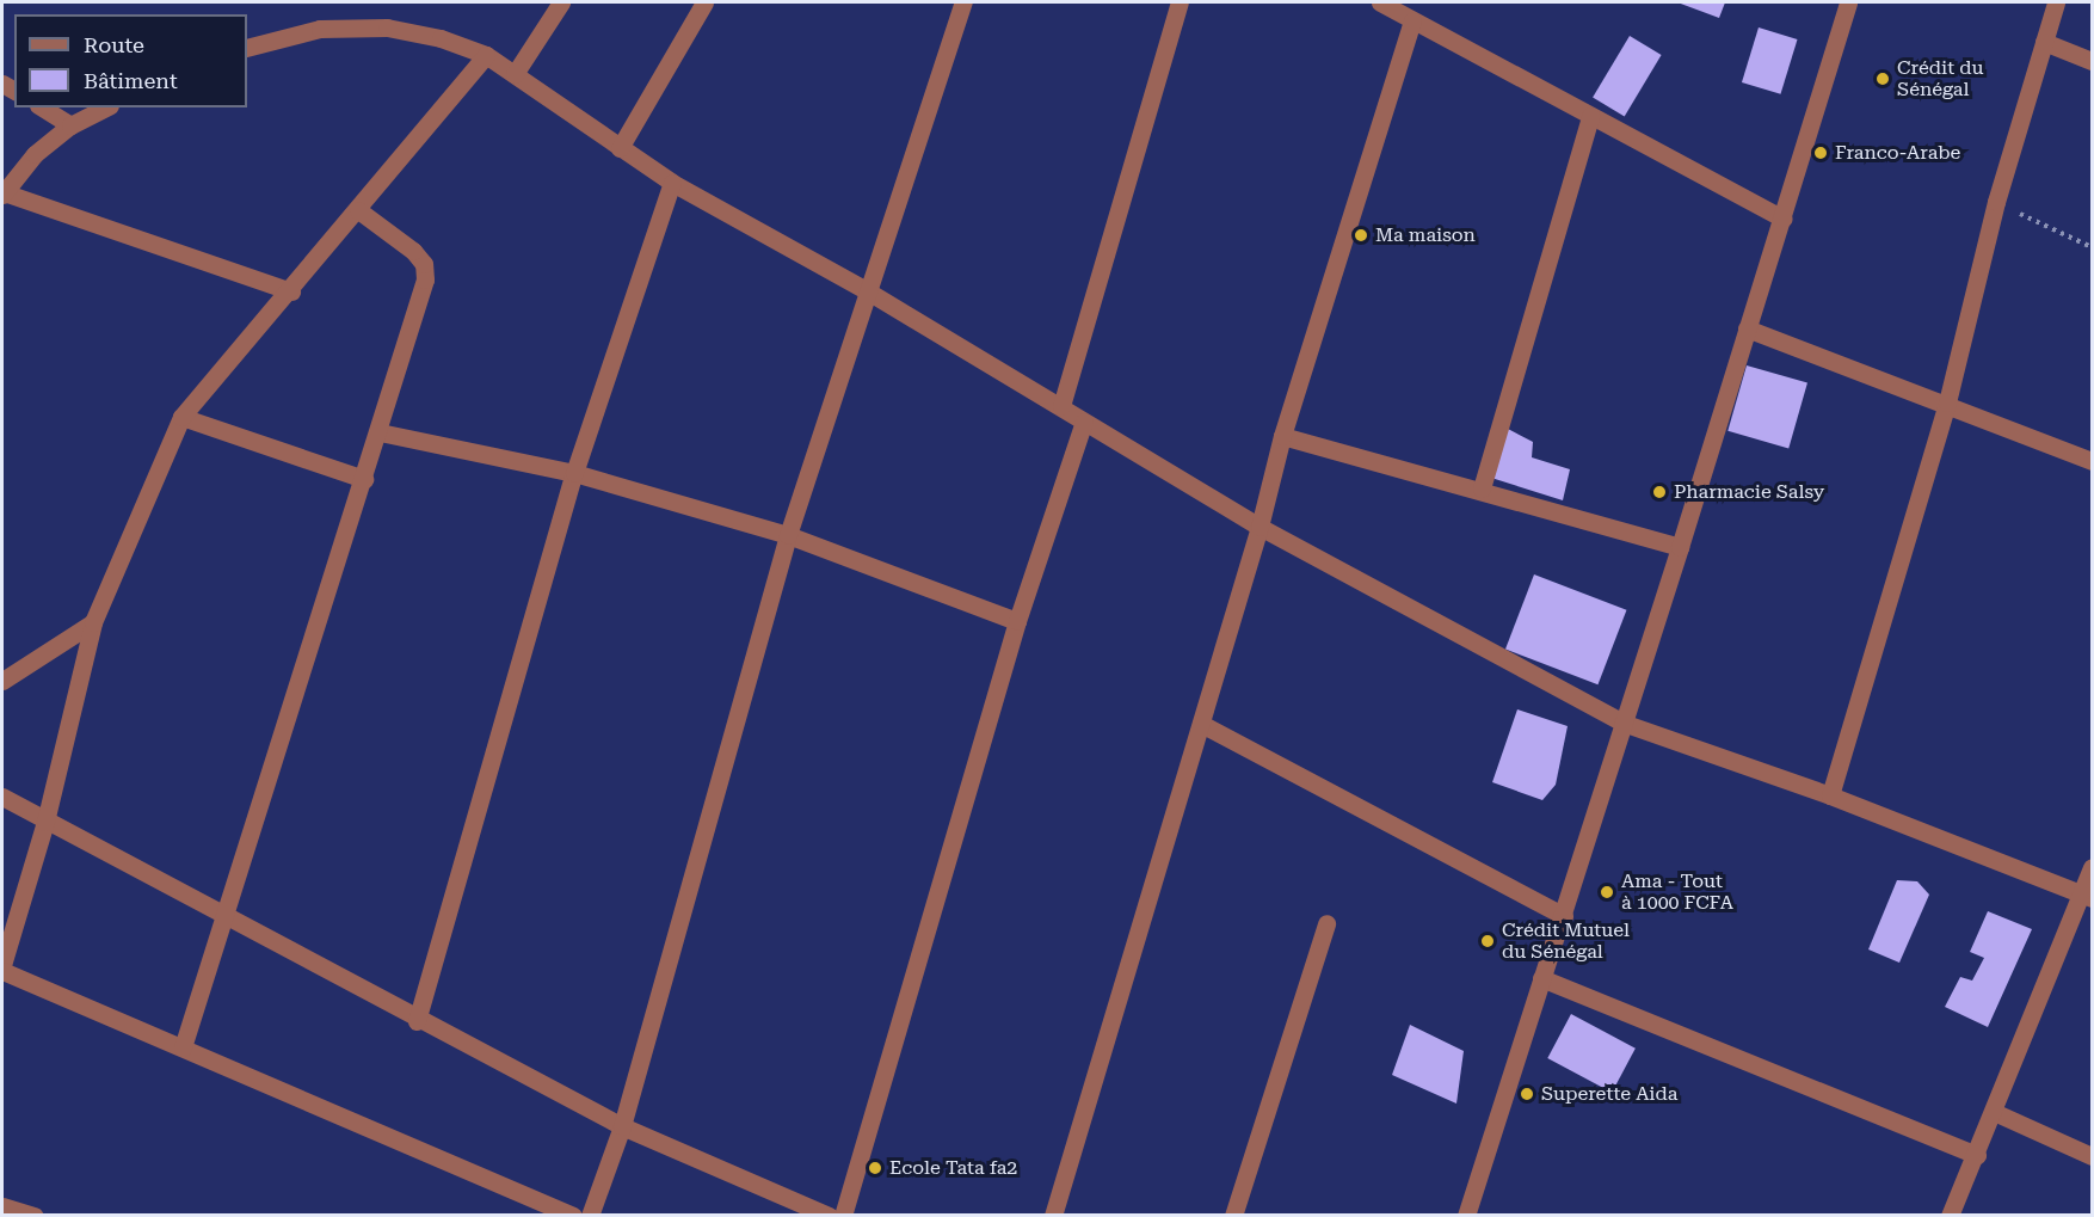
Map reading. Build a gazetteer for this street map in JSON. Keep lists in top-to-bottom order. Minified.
{"places":["Crédit du Sénégal","Franco-Arabe","Ma maison","Pharmacie Salsy","Ama - Tout à 1000 FCFA","Crédit Mutuel du Sénégal","Superette Aida","Ecole Tata fa2"],"legend":["Route","Bâtiment"]}
